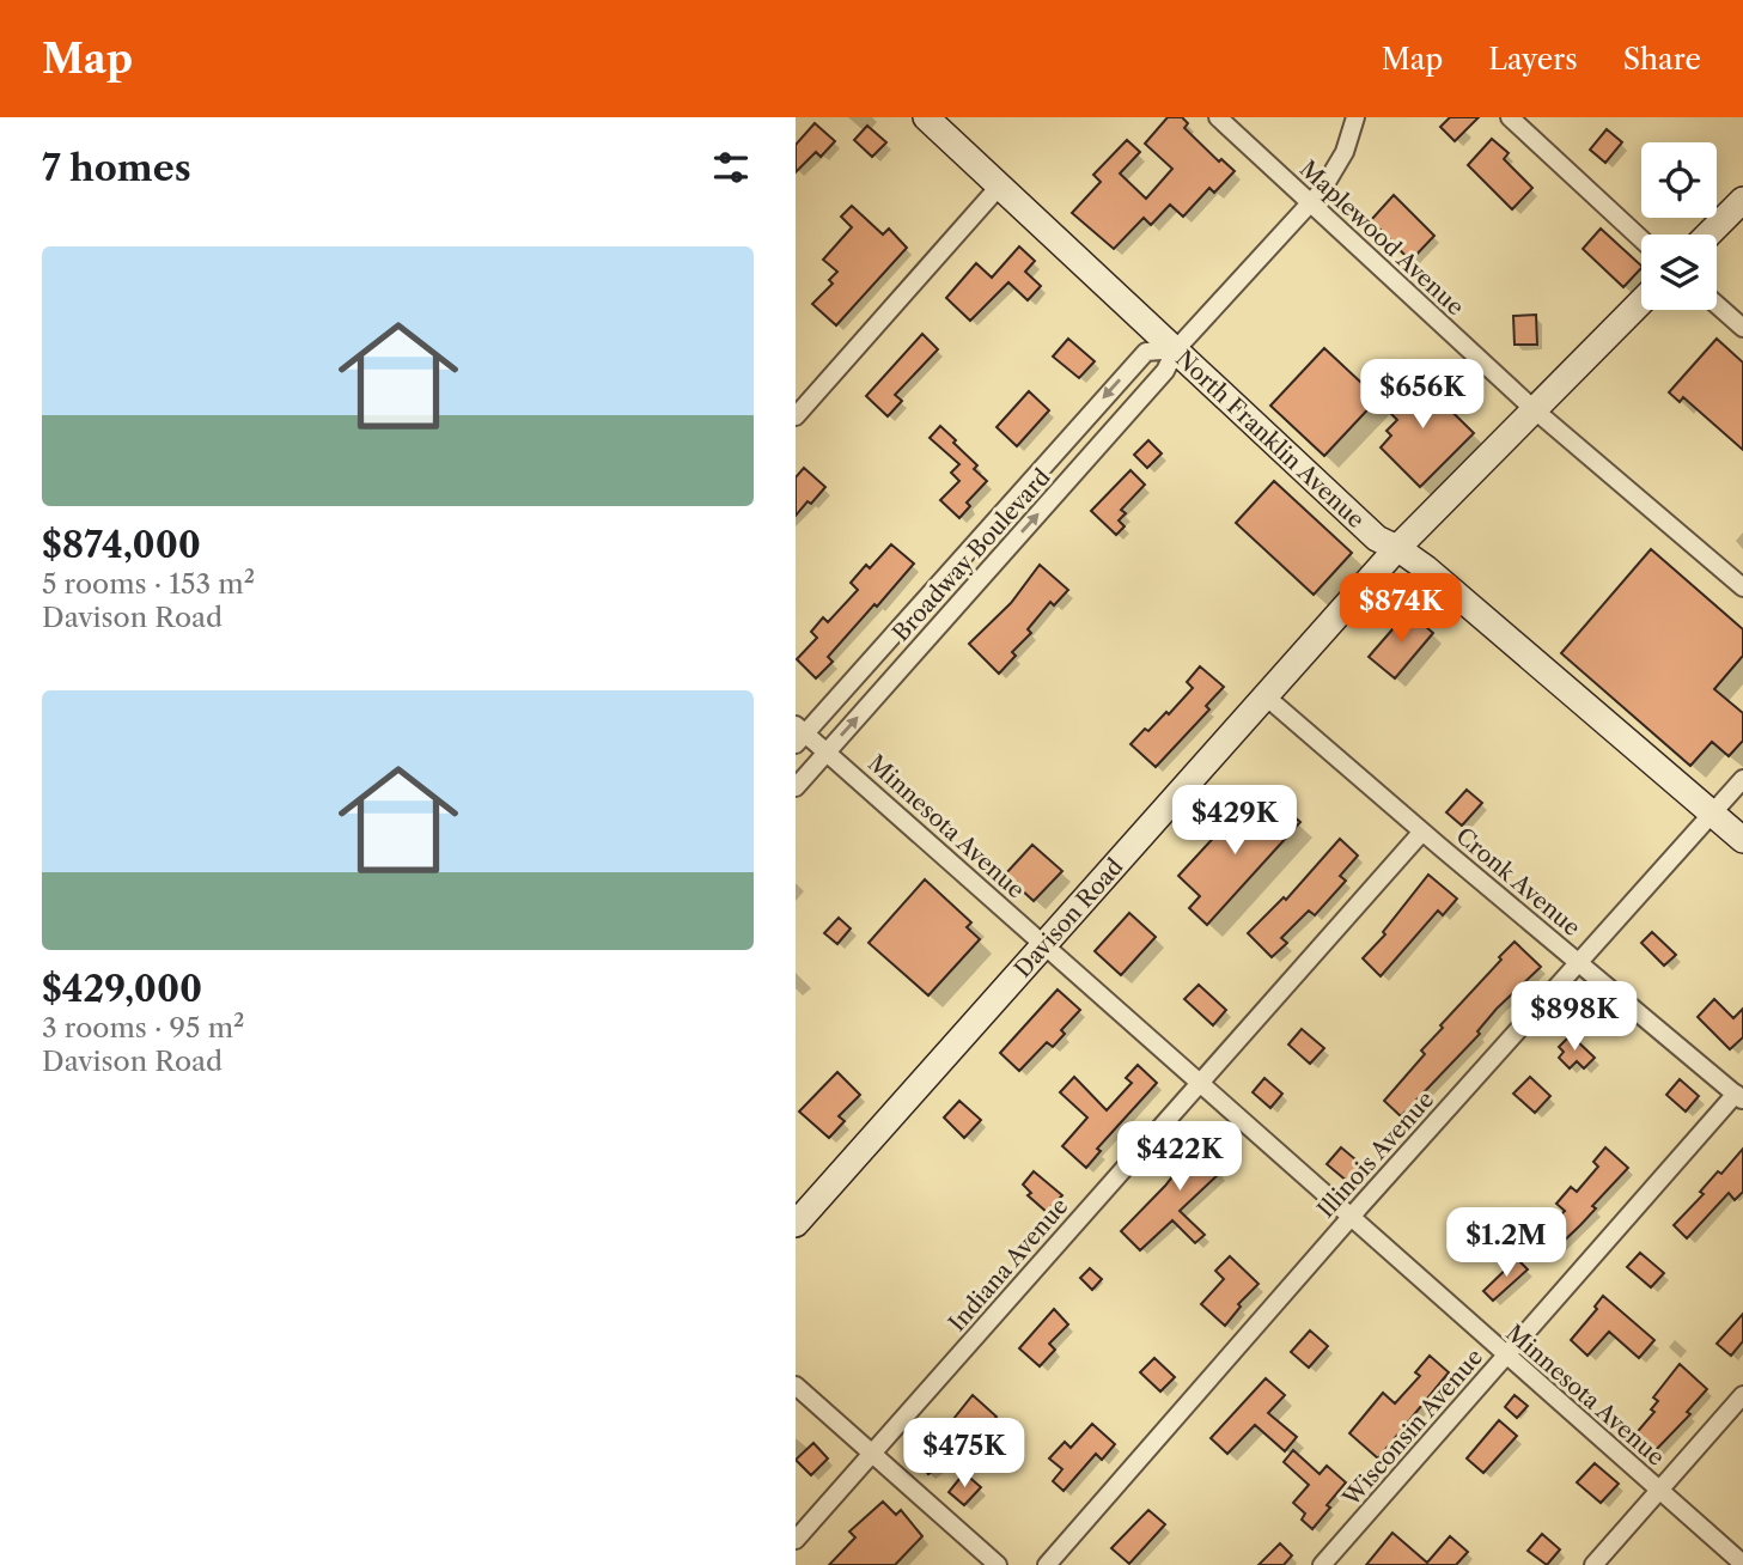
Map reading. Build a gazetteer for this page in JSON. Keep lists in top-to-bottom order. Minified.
{"streets":{"main road":["North Franklin Avenue","Davison Road"],"street":["Maplewood Avenue","Broadway Boulevard","Minnesota Avenue","Cronk Avenue","Illinois Avenue","Indiana Avenue","Wisconsin Avenue"]},"crossings":[["Maplewood Avenue","Broadway Boulevard"],["Maplewood Avenue","Davison Road"],["North Franklin Avenue","Broadway Boulevard"],["North Franklin Avenue","Davison Road"],["North Franklin Avenue","Illinois Avenue"],["Broadway Boulevard","Minnesota Avenue"],["Minnesota Avenue","Davison Road"],["Minnesota Avenue","Illinois Avenue"],["Minnesota Avenue","Indiana Avenue"],["Minnesota Avenue","Wisconsin Avenue"],["Cronk Avenue","Davison Road"],["Cronk Avenue","Illinois Avenue"],["Cronk Avenue","Indiana Avenue"],["Cronk Avenue","Wisconsin Avenue"]],"page":{"header":"Map","nav":["Map","Layers","Share"],"heading":"7 homes","list":[{"name":"$874,000","note":"5 rooms · 153 m² · Davison Road"},{"name":"$429,000","note":"3 rooms · 95 m² · Davison Road"}],"price":["$656K","$874K","$429K","$898K","$422K","$1.2M","$475K"]}}
